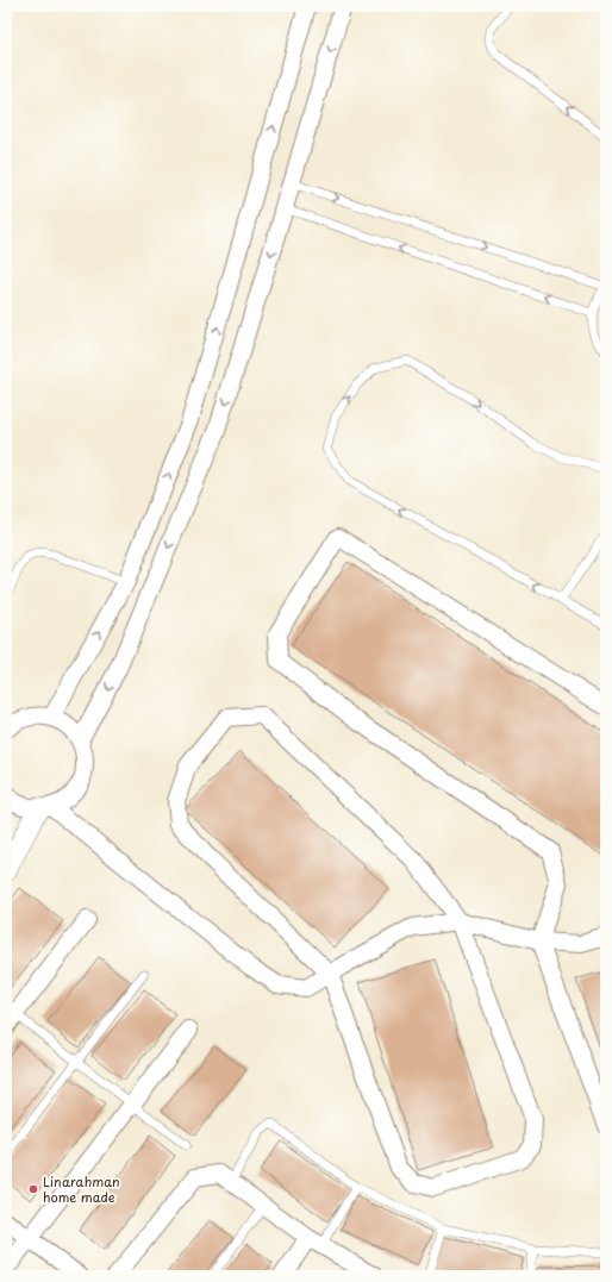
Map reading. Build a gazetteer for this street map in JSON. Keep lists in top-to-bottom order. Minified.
{"places":["Linarahman home made"]}
